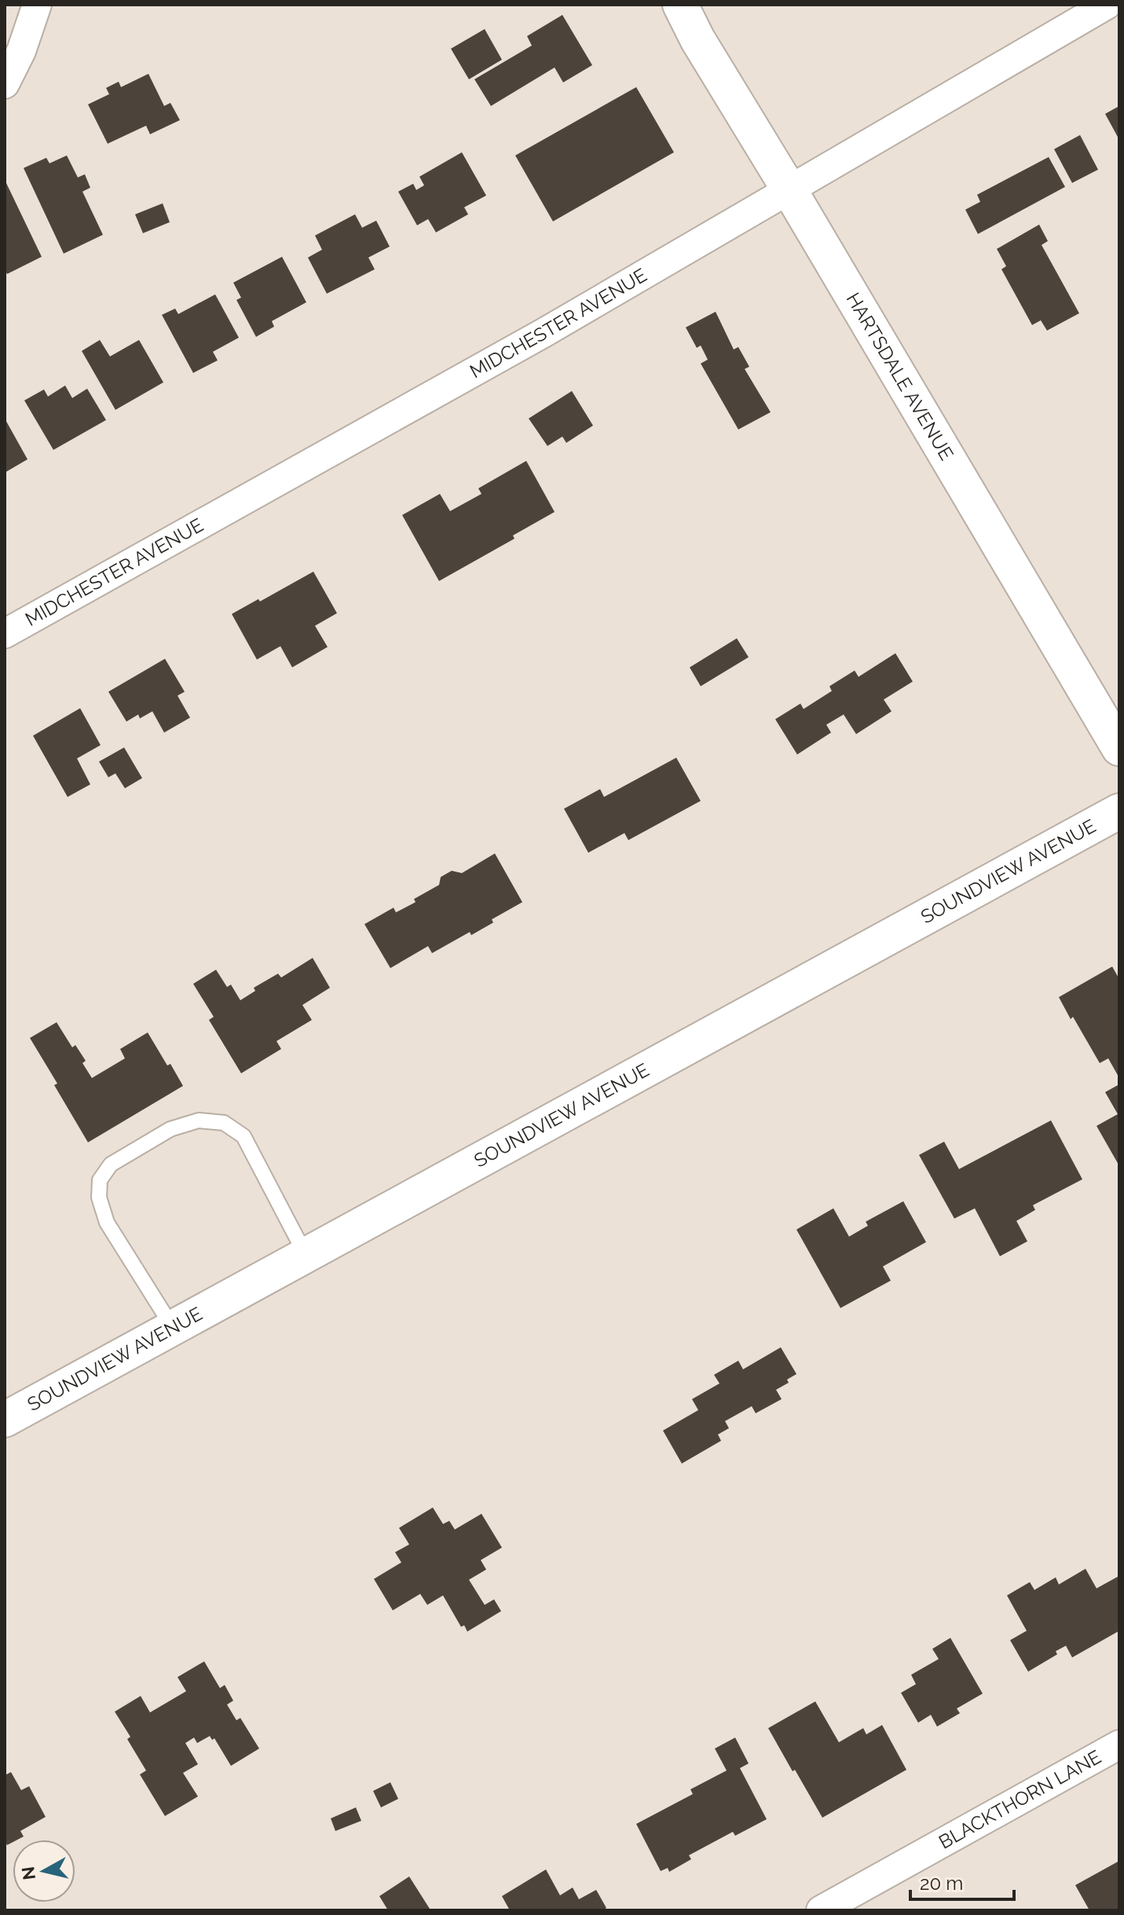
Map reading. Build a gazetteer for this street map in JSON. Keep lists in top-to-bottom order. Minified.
{"streets":{"street":["MIDCHESTER AVENUE","HARTSDALE AVENUE","SOUNDVIEW AVENUE","BLACKTHORN LANE"]},"crossings":[["MIDCHESTER AVENUE","HARTSDALE AVENUE"]],"scale_bar":"20 m","north":"left"}
